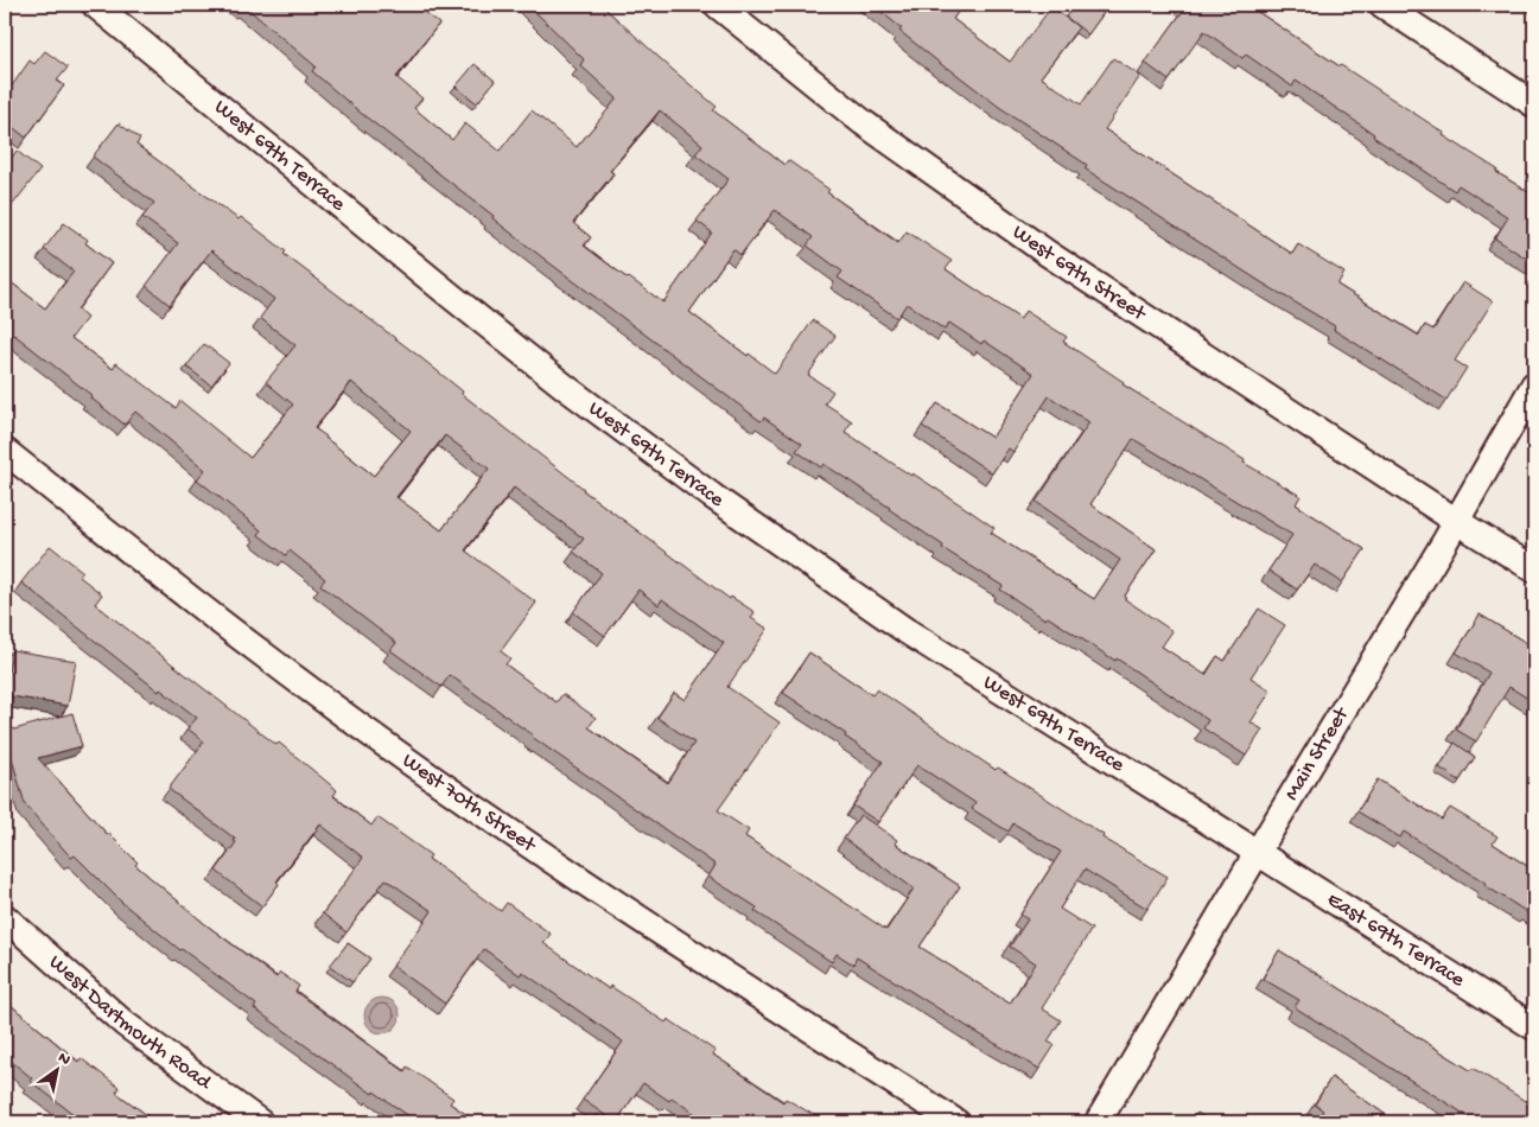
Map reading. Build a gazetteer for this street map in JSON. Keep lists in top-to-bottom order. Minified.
{"streets":{"street":["West 69th Terrace","West 69th Street","Main Street","West 70th Street","East 69th Terrace","West Dartmouth Road"]},"crossings":[["West 69th Terrace","Main Street"],["West 69th Terrace","East 69th Terrace"],["West 69th Street","Main Street"],["Main Street","East 69th Terrace"]],"north":"top right"}
